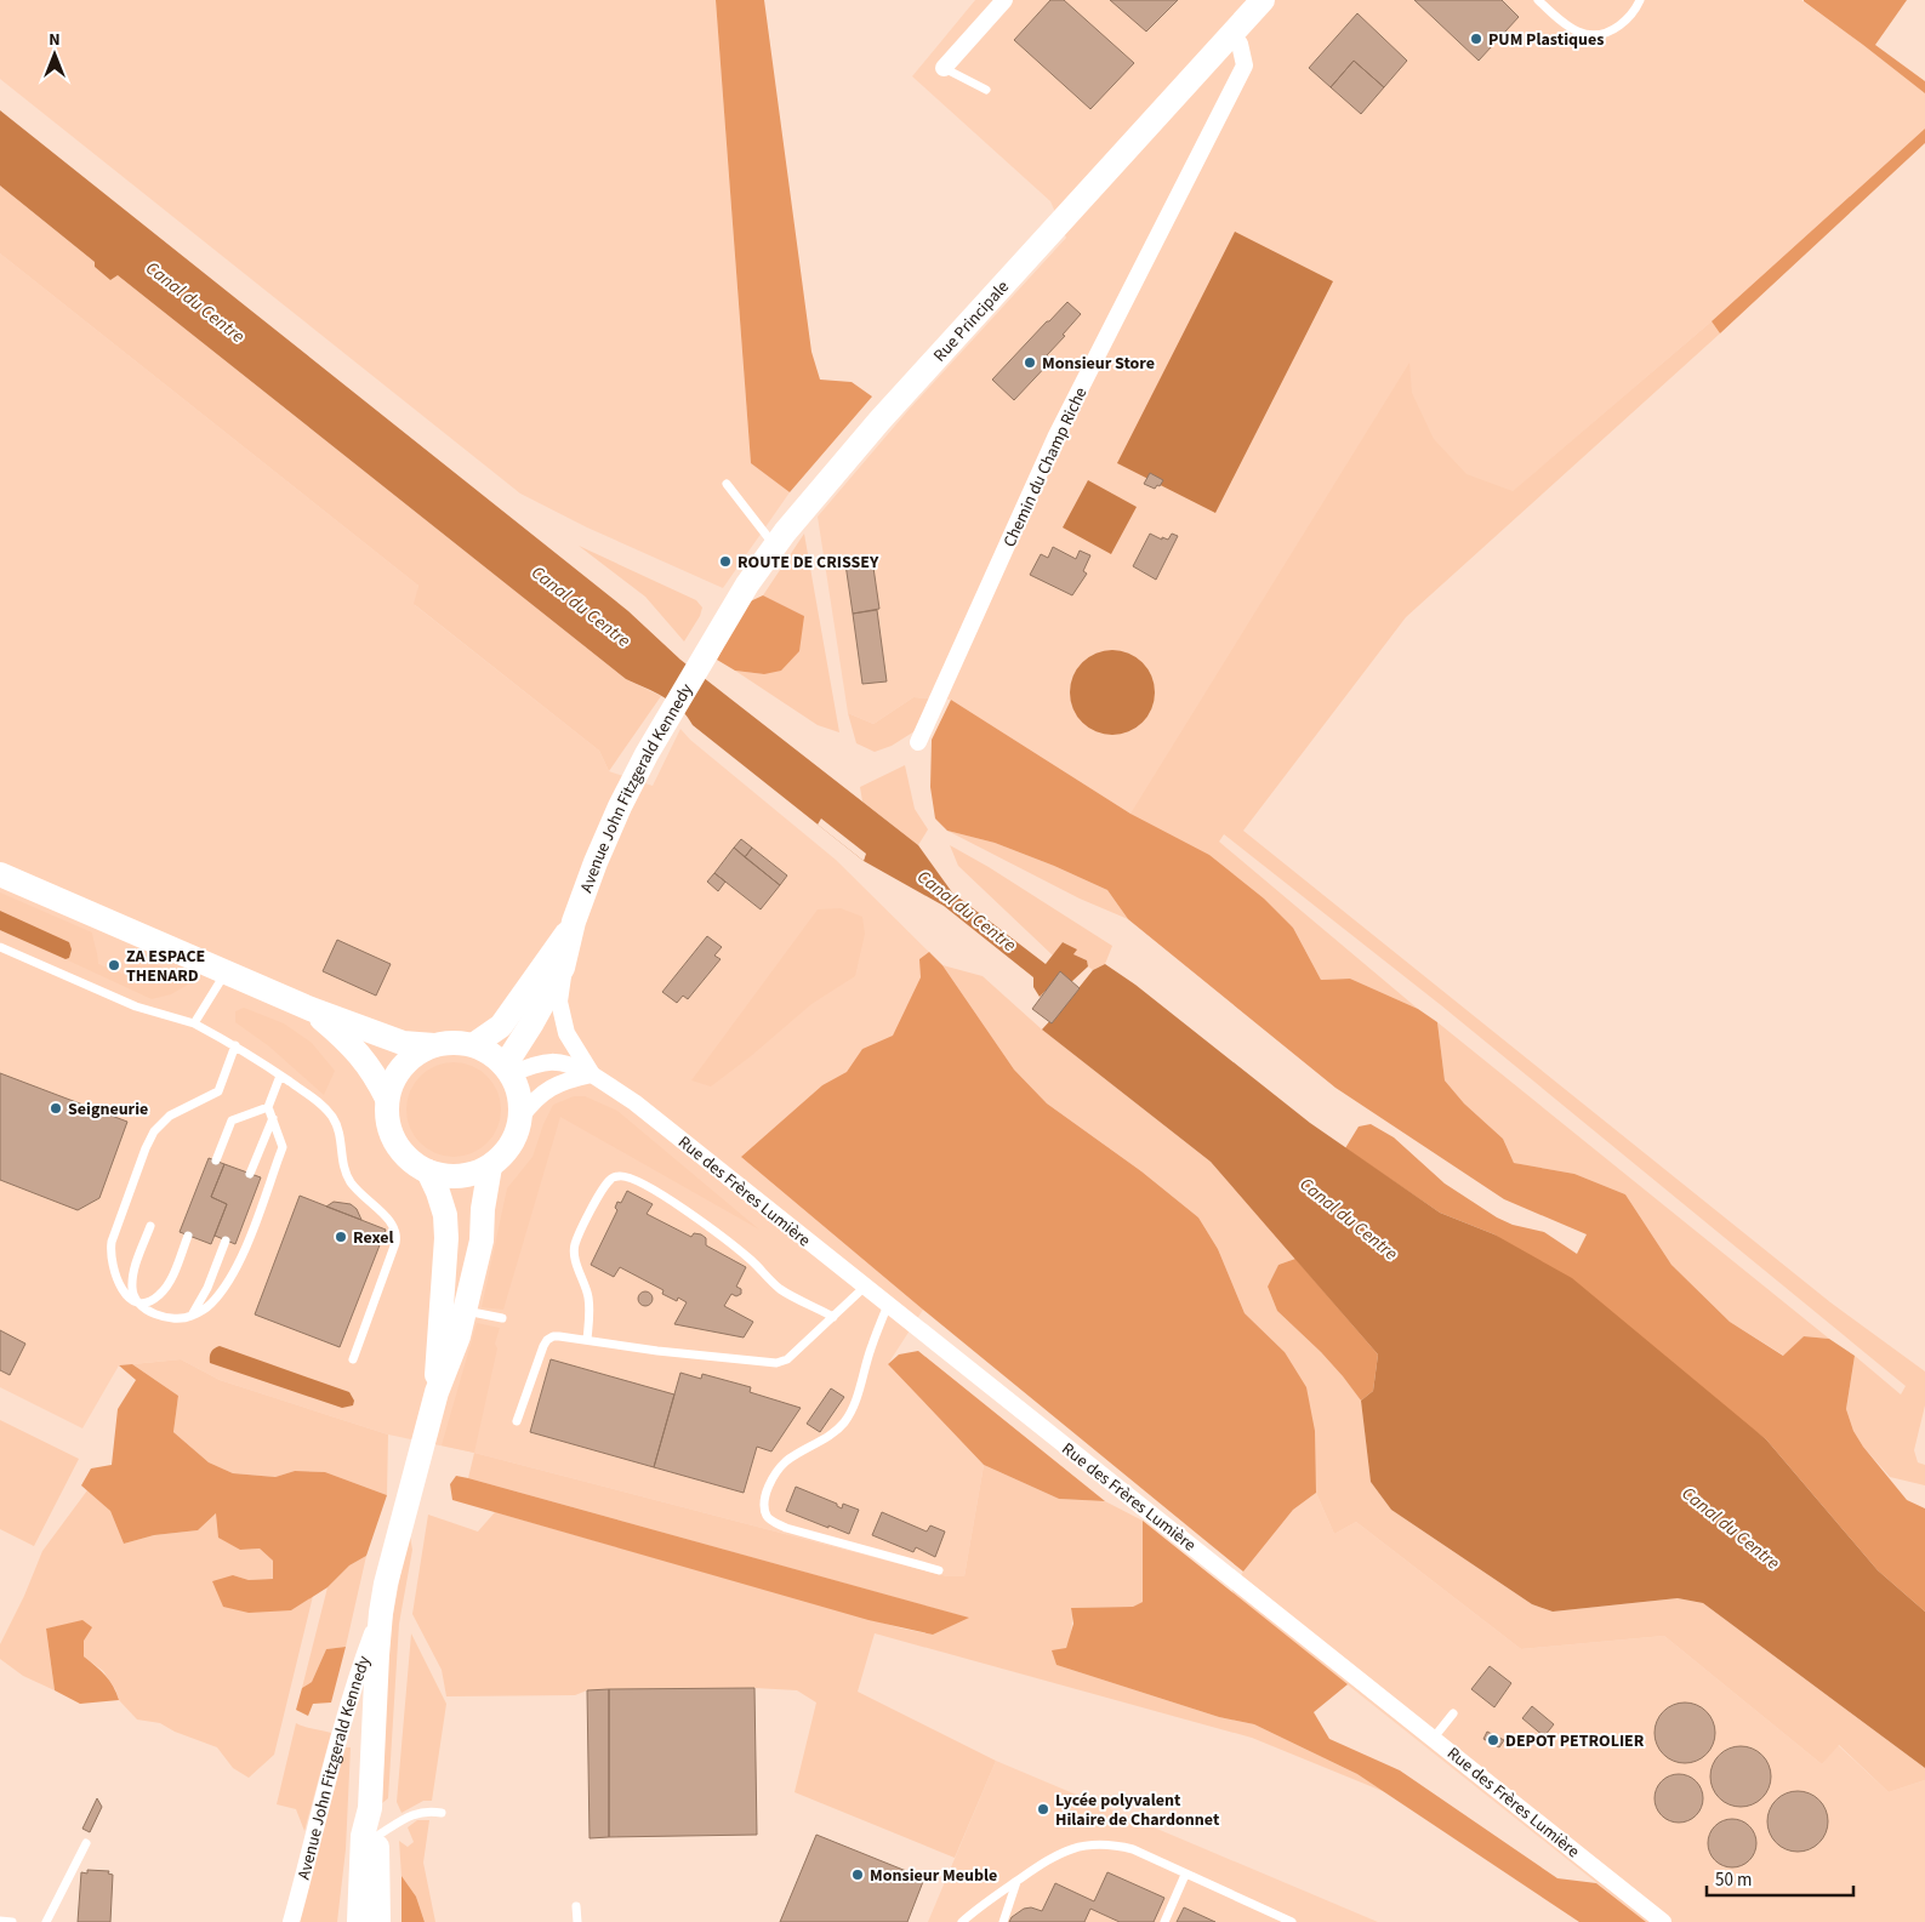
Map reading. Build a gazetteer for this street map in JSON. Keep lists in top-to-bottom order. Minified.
{"streets":{"main road":["Rue Principale","Avenue John Fitzgerald Kennedy"],"street":["Chemin du Champ Riche","Rue des Frères Lumière"]},"crossings":[["Rue Principale","Chemin du Champ Riche"],["Rue Principale","Avenue John Fitzgerald Kennedy"],["Avenue John Fitzgerald Kennedy","Rue des Frères Lumière"]],"water":["Canal du Centre"],"places":["PUM Plastiques","Monsieur Store","ROUTE DE CRISSEY","ZA ESPACE THENARD","Seigneurie","Rexel","DEPOT PETROLIER","Lycée polyvalent Hilaire de Chardonnet","Monsieur Meuble"],"scale_bar":"50 m","north":"top"}
